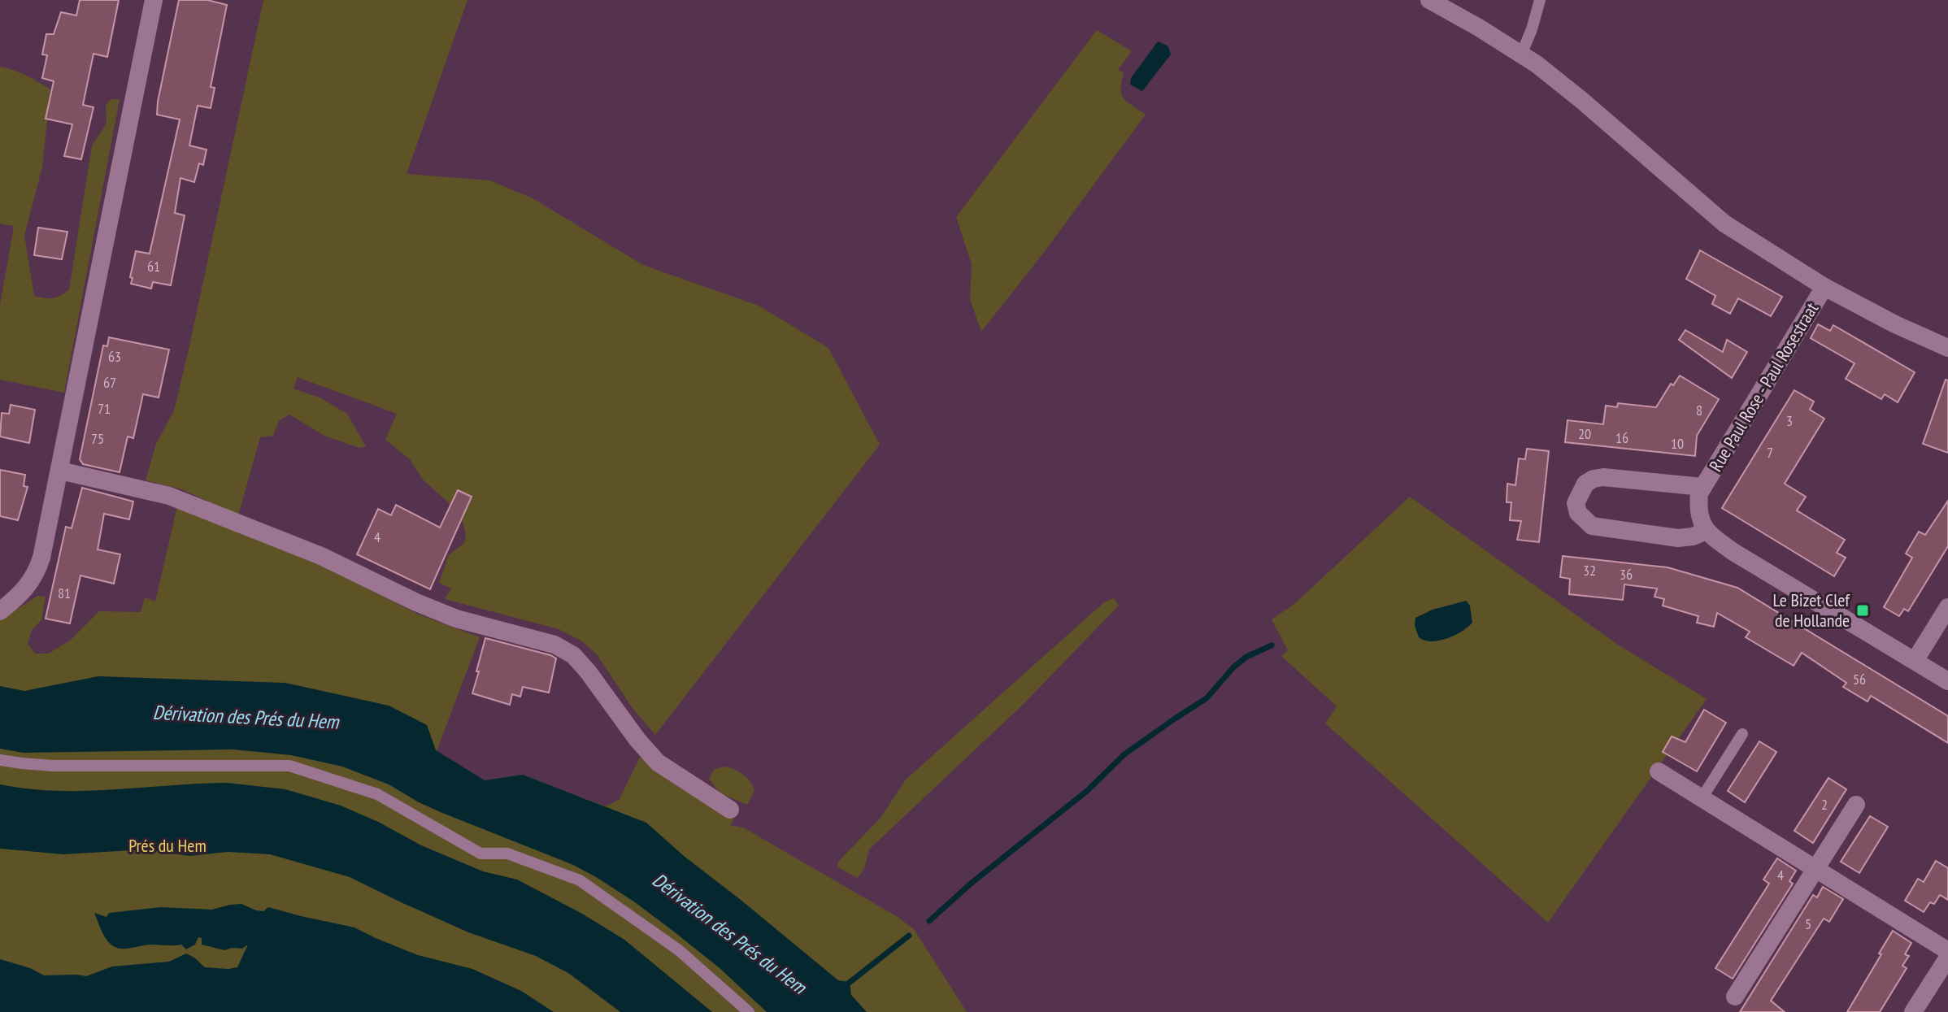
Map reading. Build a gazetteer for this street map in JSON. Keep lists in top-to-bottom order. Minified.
{"streets":{"street":["Rue Paul Rose - Paul Rosestraat"]},"water":["Dérivation des Prés du Hem"],"parks":["Prés du Hem"],"places":{"transit":["Le Bizet Clef de Hollande"]},"house_numbers":["61","63","67","71","8","3","20","16","75","10","7","4","32","36","81","56","2","4","5"]}
